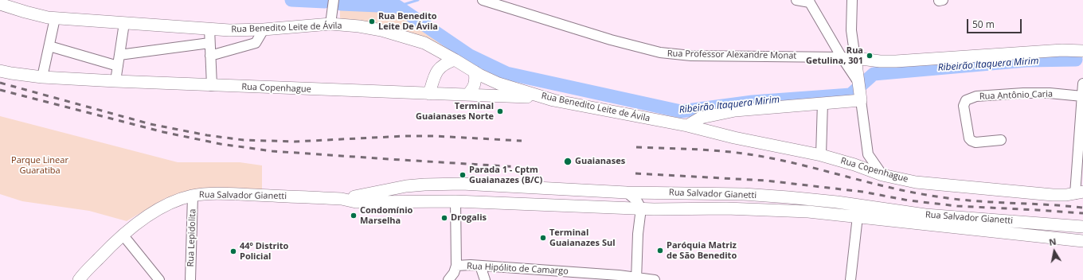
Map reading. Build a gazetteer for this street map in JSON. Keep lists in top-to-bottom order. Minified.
{"streets":{"main road":["Rua Benedito Leite de Ávila","Rua Copenhague","Rua Salvador Gianetti"],"street":["Rua Professor Alexandre Monat","Rua Antônio Caria","Rua Lepidolita","Rua Hipólito de Camargo"]},"crossings":[["Rua Benedito Leite de Ávila","Rua Copenhague"],["Rua Salvador Gianetti","Rua Lepidolita"]],"water":["Ribeirão Itaquera Mirim"],"parks":["Parque Linear Guaratiba"],"places":["Rua Benedito Leite De Ávila","Rua Getulina, 301","Terminal Guaianases Norte","Guaianases","Parada 1 - Cptm Guaianazes (B/C)","Condomínio Marselha","Drogalis","Terminal Guaianazes Sul","Paróquia Matriz de São Benedito","44º Distrito Policial"],"scale_bar":"50 m","north":"top"}
